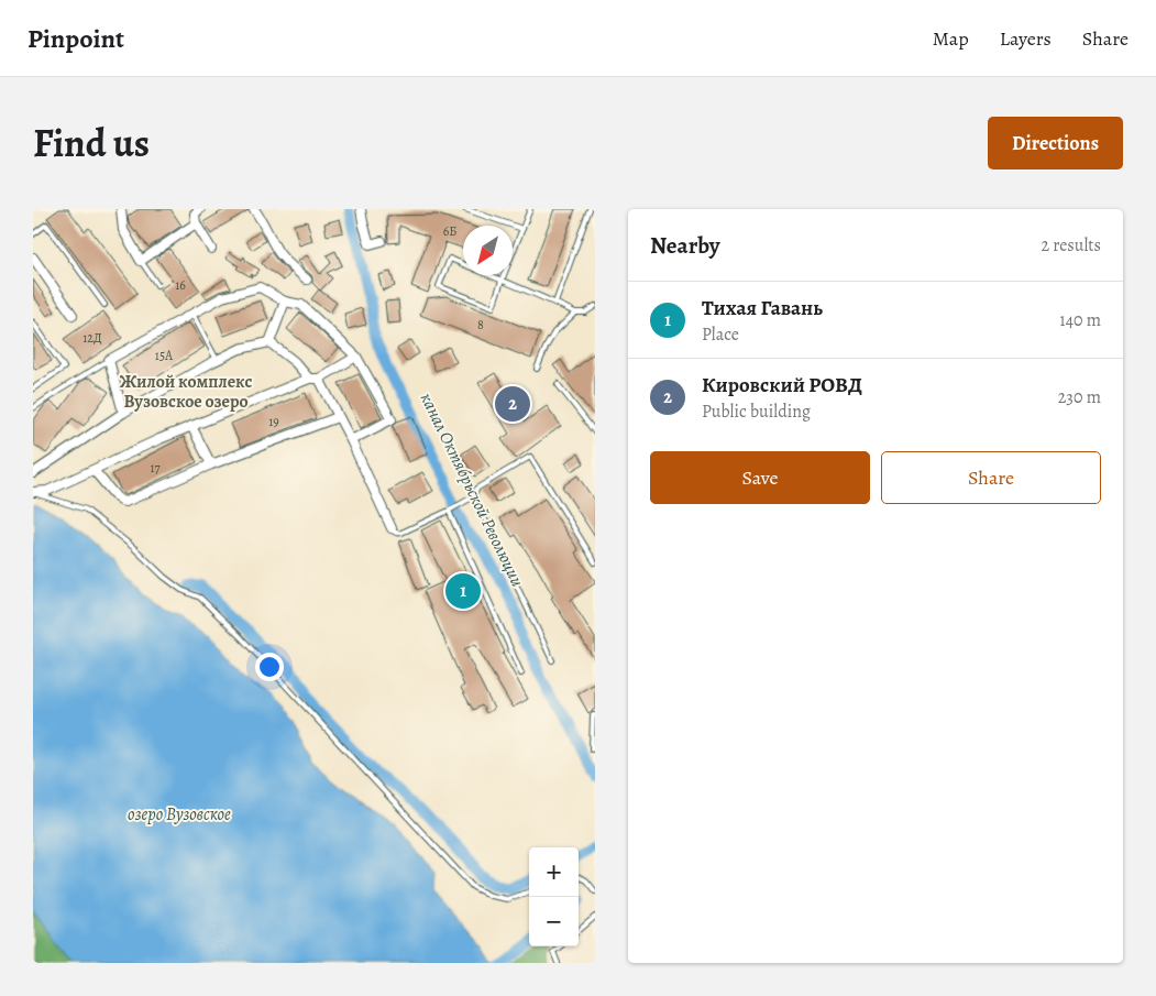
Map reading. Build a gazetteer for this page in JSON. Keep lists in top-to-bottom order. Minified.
{"districts":["Жилой комплекс Вузовское озеро"],"water":["канал Октябрьской Революции","озеро Вузовское"],"house_numbers":["6Б","16","8","12Д","15А","19","17"],"north":"bottom left","page":{"header":"Pinpoint","nav":["Map","Layers","Share"],"title":"Find us","buttons":["Directions",["Save","Share"]],"heading":["Nearby","2 results"],"list":[{"mark":"1","name":"Тихая Гавань","note":"Place","value":"140 m"},{"mark":"2","name":"Кировский РОВД","note":"Public building","value":"230 m"}],"pins":["2","1"],"map_buttons":["+","−"]}}
